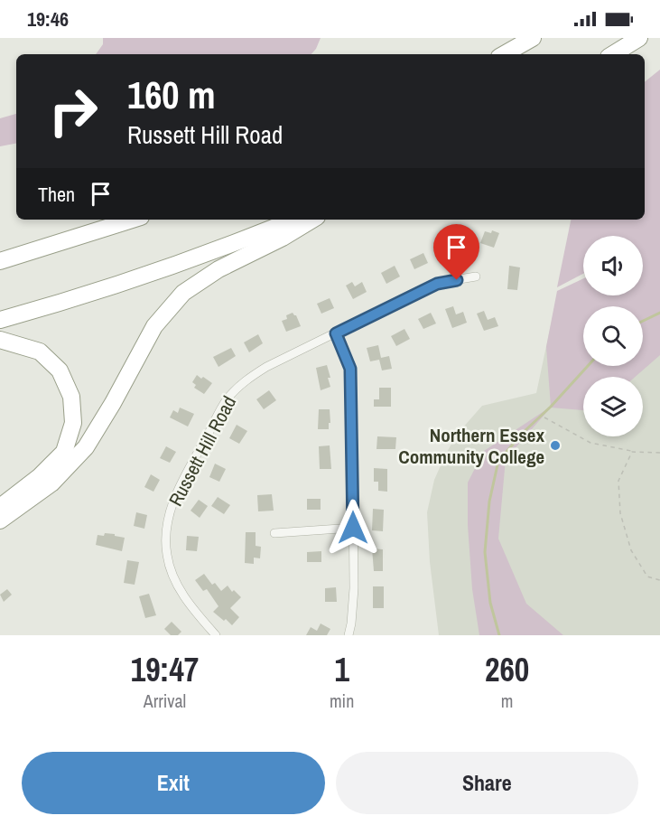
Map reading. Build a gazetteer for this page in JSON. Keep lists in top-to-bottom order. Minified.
{"streets":{"street":["Russett Hill Road"]},"places":["Northern Essex Community College"],"page":{"status":"19:46","turn":["160 m","Russett Hill Road"],"then":"Then","eta":["19:47","Arrival","1","min","260","m"],"buttons":["Exit","Share"]}}
